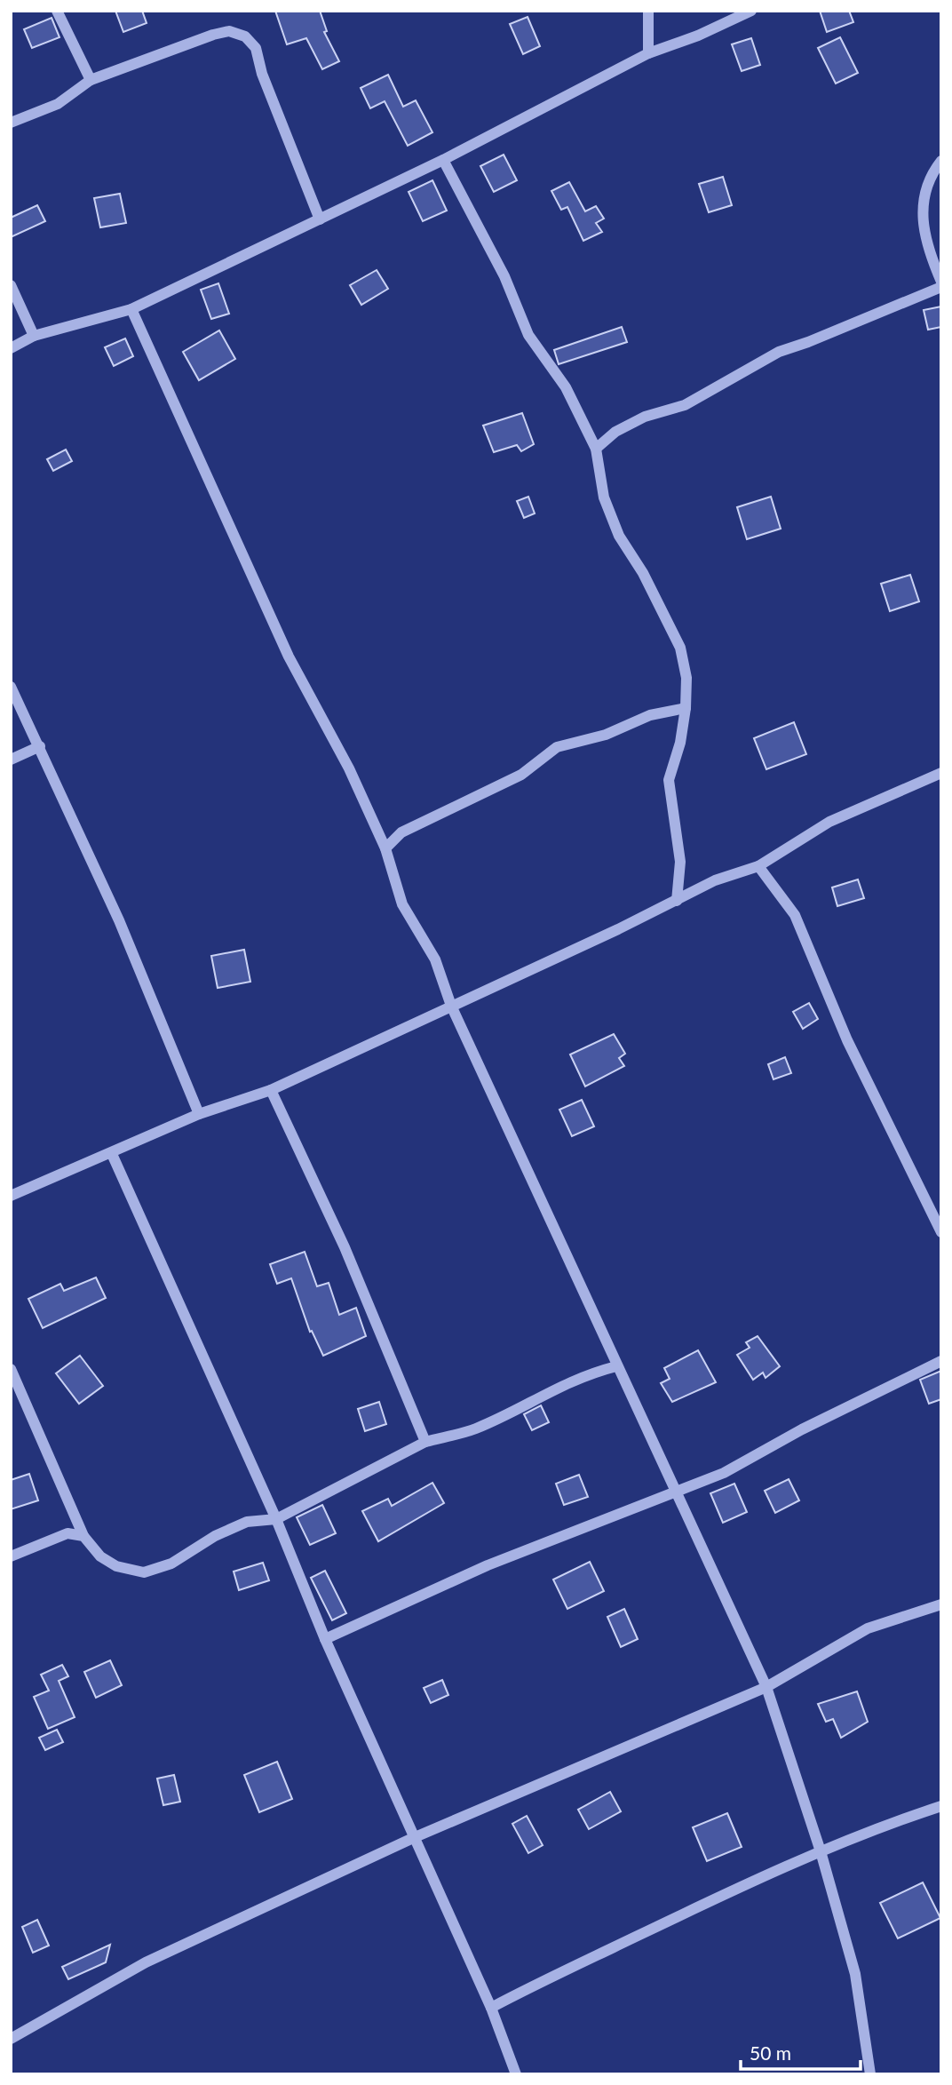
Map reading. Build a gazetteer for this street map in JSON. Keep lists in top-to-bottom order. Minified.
{"scale_bar":"50 m"}
